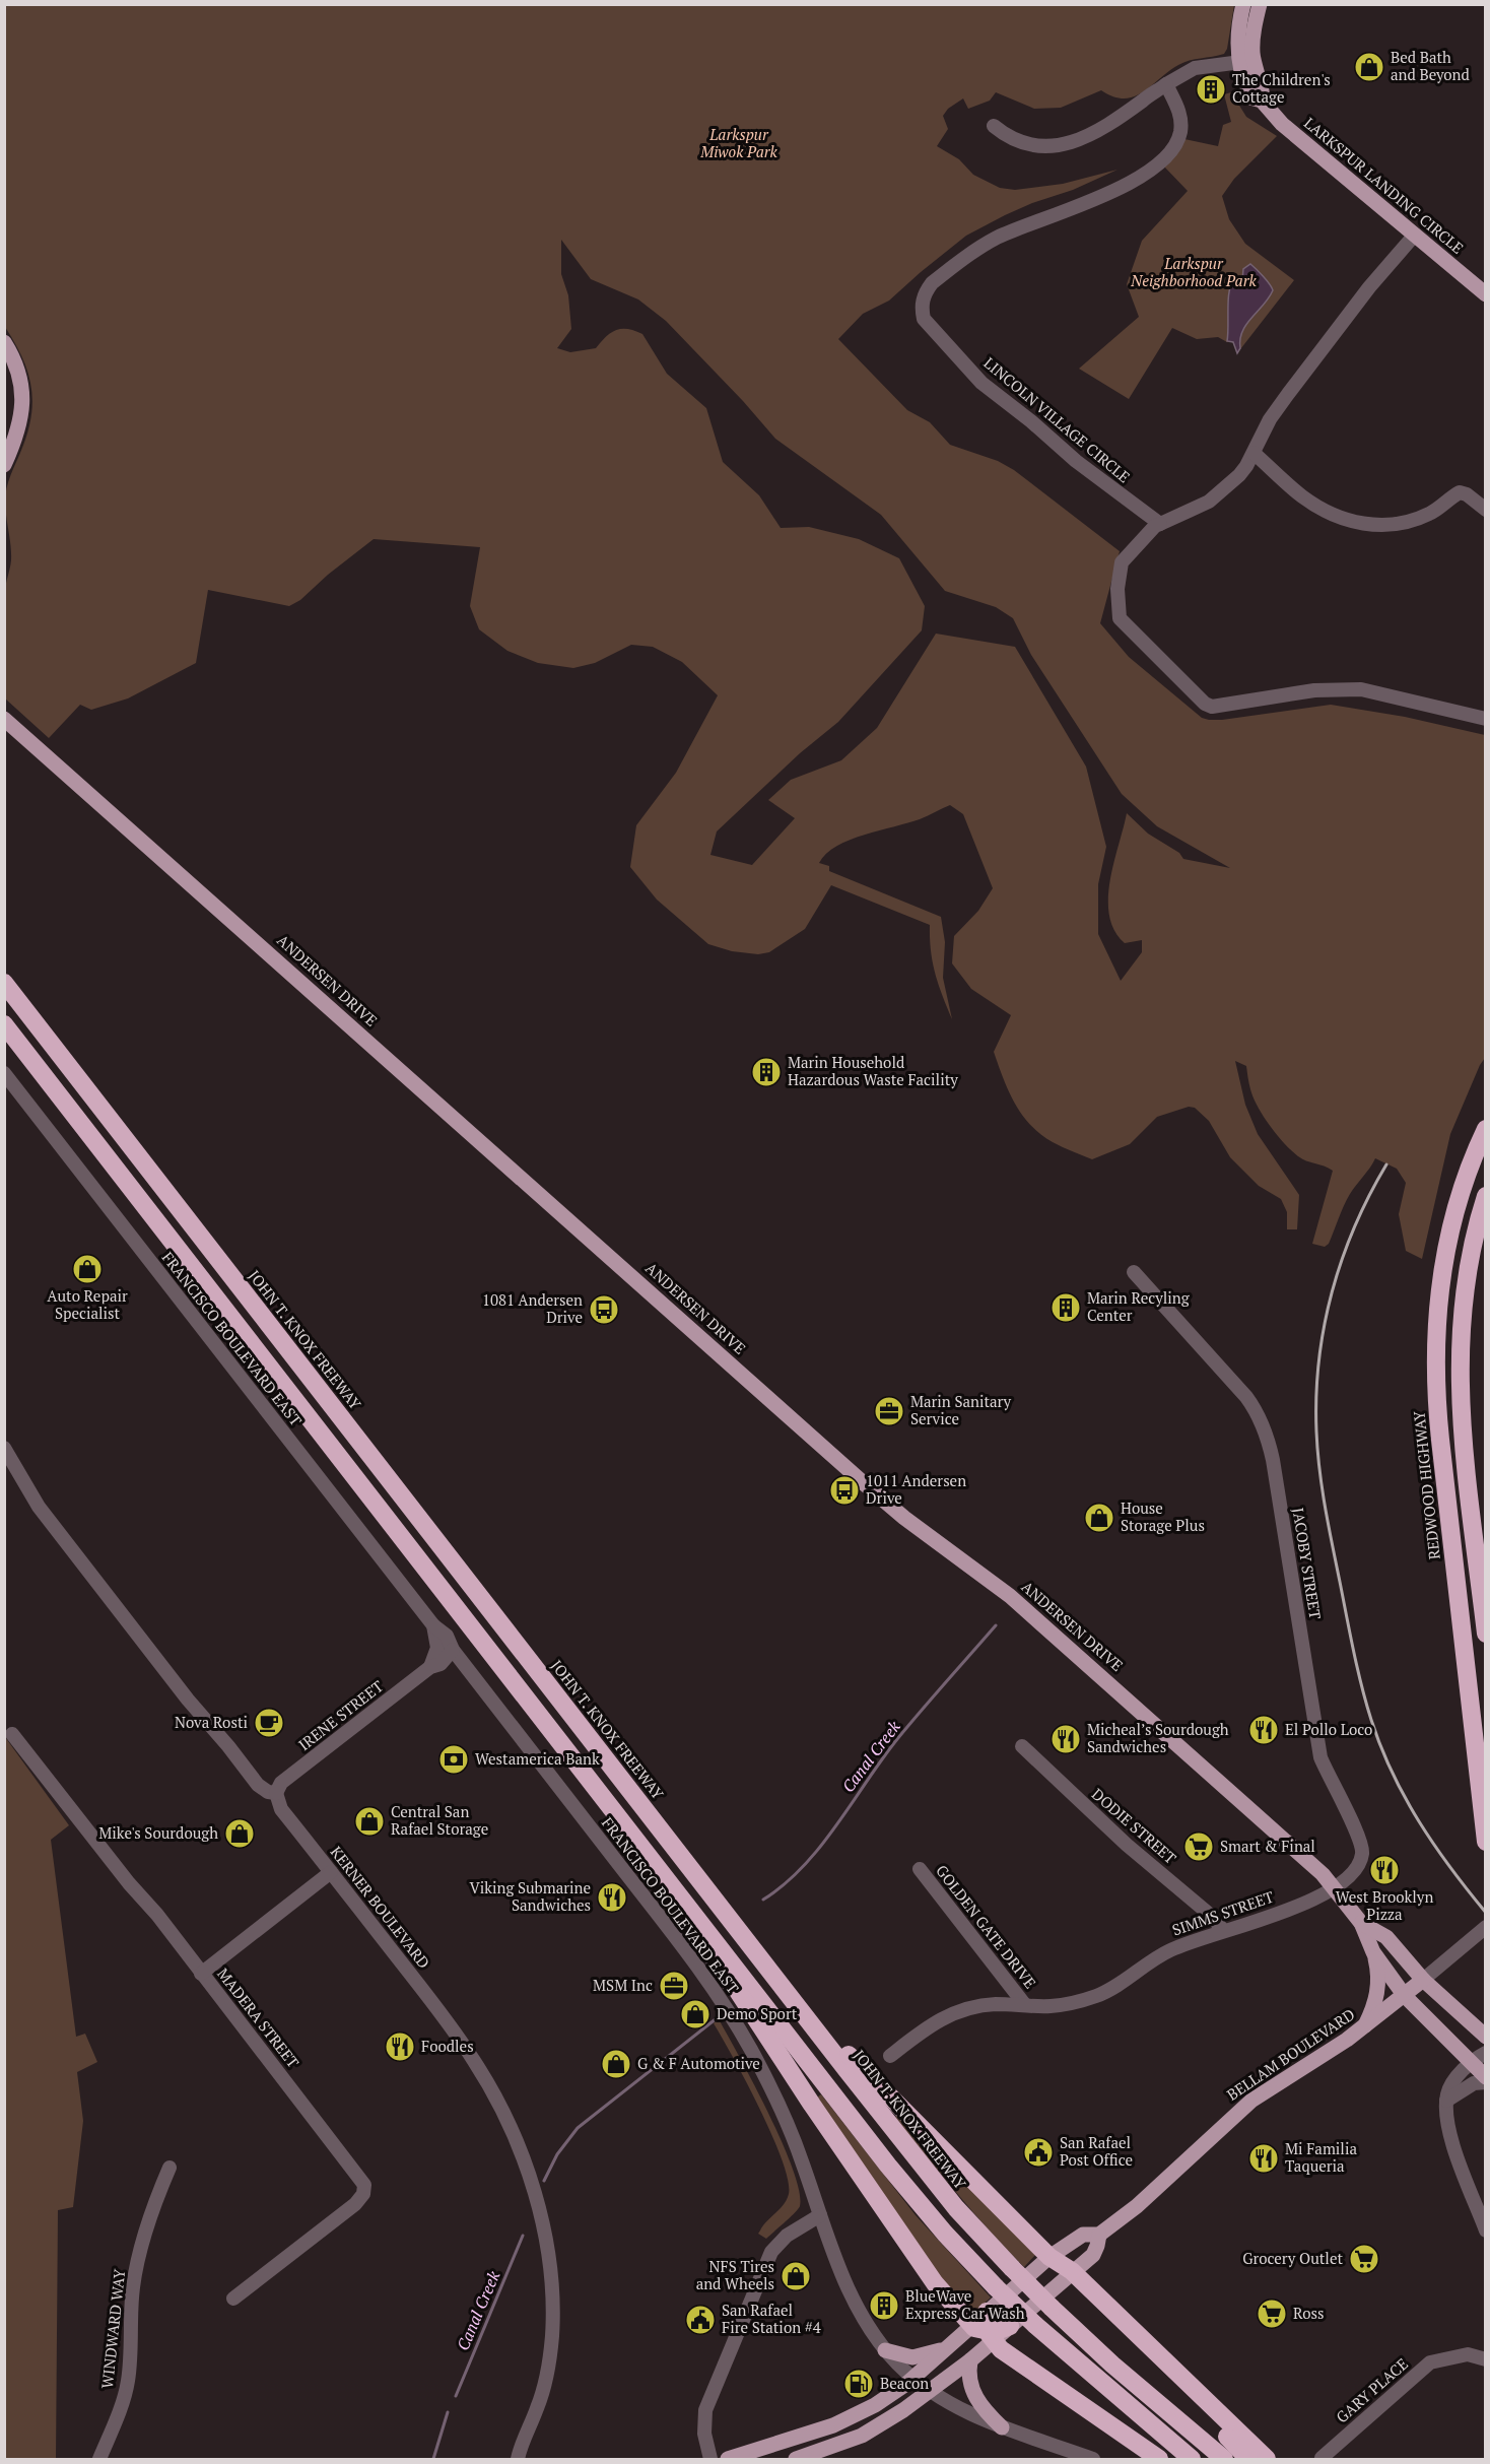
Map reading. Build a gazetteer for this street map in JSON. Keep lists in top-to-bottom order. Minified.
{"streets":{"highway":["JOHN T. KNOX FREEWAY","REDWOOD HIGHWAY"],"main road":["LARKSPUR LANDING CIRCLE","ANDERSEN DRIVE","BELLAM BOULEVARD"],"street":["LINCOLN VILLAGE CIRCLE","FRANCISCO BOULEVARD EAST","JACOBY STREET","IRENE STREET","DODIE STREET","KERNER BOULEVARD","SIMMS STREET","GOLDEN GATE DRIVE","MADERA STREET","WINDWARD WAY","GARY PLACE"]},"crossings":[["ANDERSEN DRIVE","JACOBY STREET"],["ANDERSEN DRIVE","SIMMS STREET"],["ANDERSEN DRIVE","BELLAM BOULEVARD"],["FRANCISCO BOULEVARD EAST","IRENE STREET"],["JACOBY STREET","SIMMS STREET"],["IRENE STREET","KERNER BOULEVARD"],["DODIE STREET","SIMMS STREET"],["SIMMS STREET","GOLDEN GATE DRIVE"]],"water":["Canal Creek"],"parks":["Larkspur Miwok Park","Larkspur Neighborhood Park"],"places":{"shop":["Bed Bath and Beyond","Auto Repair Specialist","House Storage Plus","Central San Rafael Storage","Mike's Sourdough","Demo Sport","G & F Automotive","NFS Tires and Wheels"],"building":["The Children's Cottage","Marin Household Hazardous Waste Facility","Marin Recyling Center","BlueWave Express Car Wash"],"bus stop":["1081 Andersen Drive","1011 Andersen Drive"],"office":["Marin Sanitary Service","MSM Inc"],"cafe":["Nova Rosti"],"restaurant":["El Pollo Loco","Micheal’s Sourdough Sandwiches","West Brooklyn Pizza","Viking Submarine Sandwiches","Foodles","Mi Familia Taqueria"],"bank":["Westamerica Bank"],"supermarket":["Smart & Final","Grocery Outlet","Ross"],"public building":["San Rafael Post Office","San Rafael Fire Station #4"],"fuel station":["Beacon"]}}
